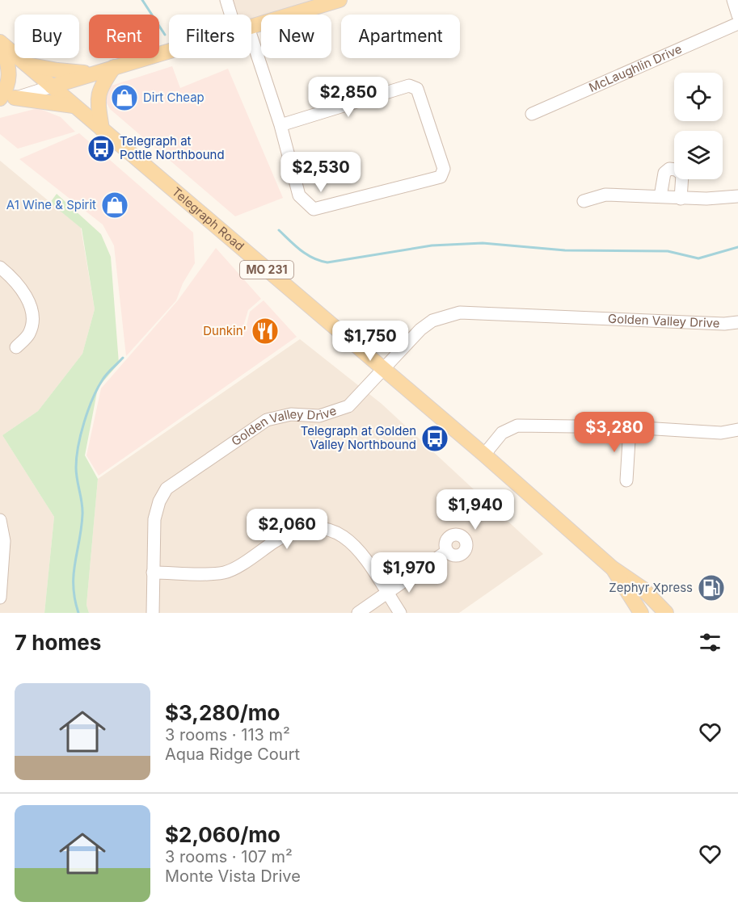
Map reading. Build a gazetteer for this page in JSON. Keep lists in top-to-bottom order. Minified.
{"streets":{"main road":["Telegraph Road","MO 231"],"street":["McLaughlin Drive","Golden Valley Drive"]},"crossings":[["Telegraph Road","Golden Valley Drive"]],"places":{"shop":["Dirt Cheap","A1 Wine & Spirit"],"bus stop":["Telegraph at Pottle Northbound","Telegraph at Golden Valley Northbound"],"restaurant":["Dunkin'"],"fuel station":["Zephyr Xpress"]},"page":{"chip":["Buy","Rent","Filters","New","Apartment"],"price":["$2,850","$2,530","$1,750","$3,280","$1,940","$2,060","$1,970"],"heading":"7 homes","list":[{"name":"$3,280/mo","note":"3 rooms · 113 m² · Aqua Ridge Court"},{"name":"$2,060/mo","note":"3 rooms · 107 m² · Monte Vista Drive"}]}}
